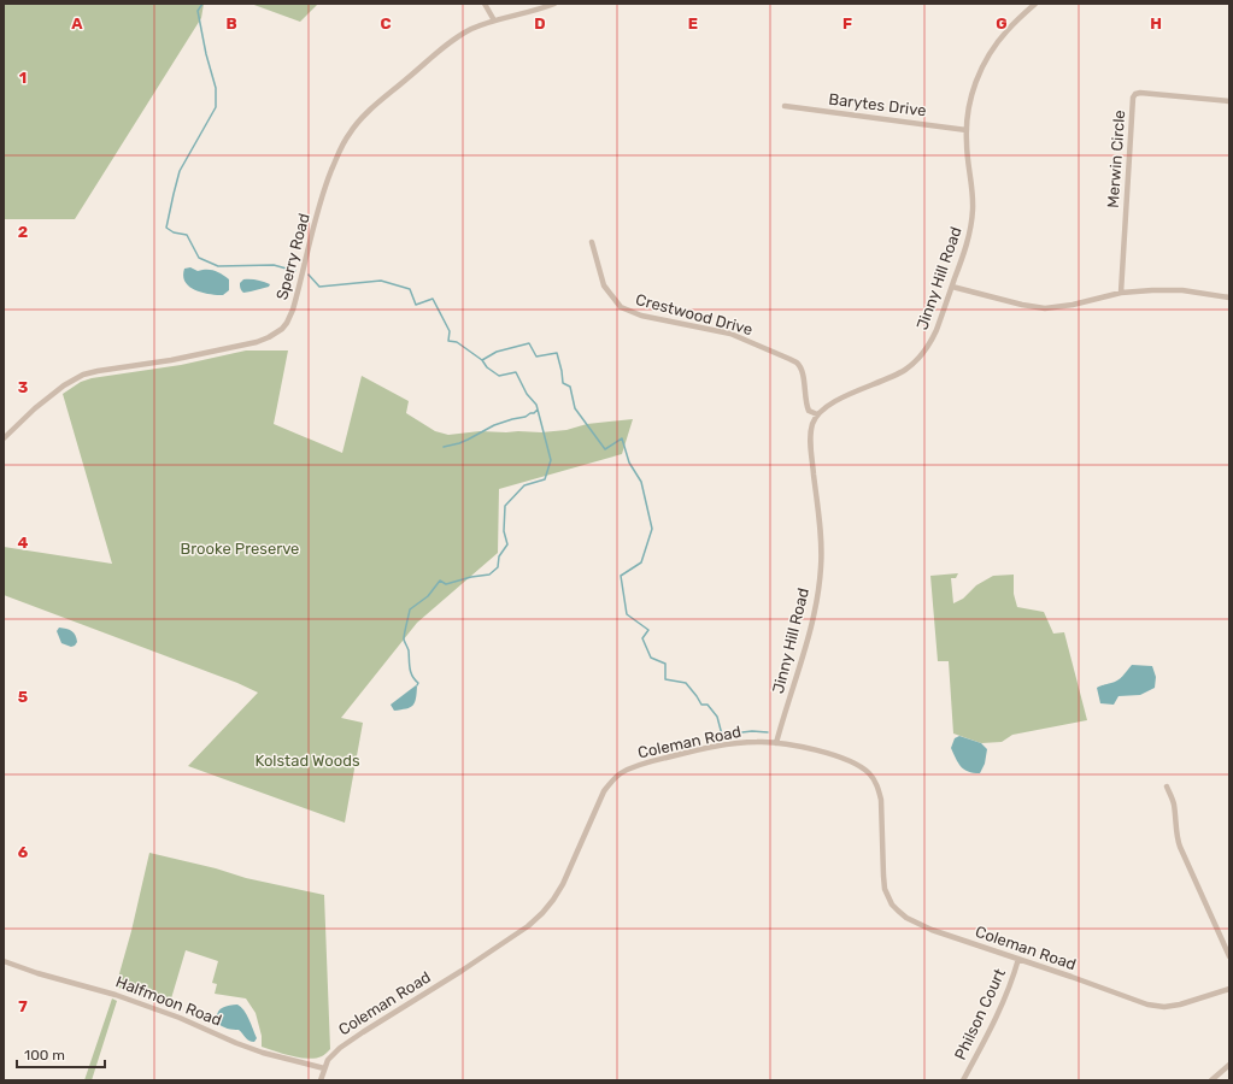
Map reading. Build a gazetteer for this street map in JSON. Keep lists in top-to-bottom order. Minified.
{"streets":{"street":["Barytes Drive","Merwin Circle","Sperry Road","Jinny Hill Road","Crestwood Drive","Coleman Road","Halfmoon Road","Philson Court"]},"crossings":[["Barytes Drive","Jinny Hill Road"],["Jinny Hill Road","Crestwood Drive"],["Jinny Hill Road","Coleman Road"],["Coleman Road","Halfmoon Road"],["Coleman Road","Philson Court"]],"parks":["Brooke Preserve","Kolstad Woods"],"scale_bar":"100 m","grid":{"columns":["A","B","C","D","E","F","G","H"],"rows":["1","2","3","4","5","6","7"]}}
